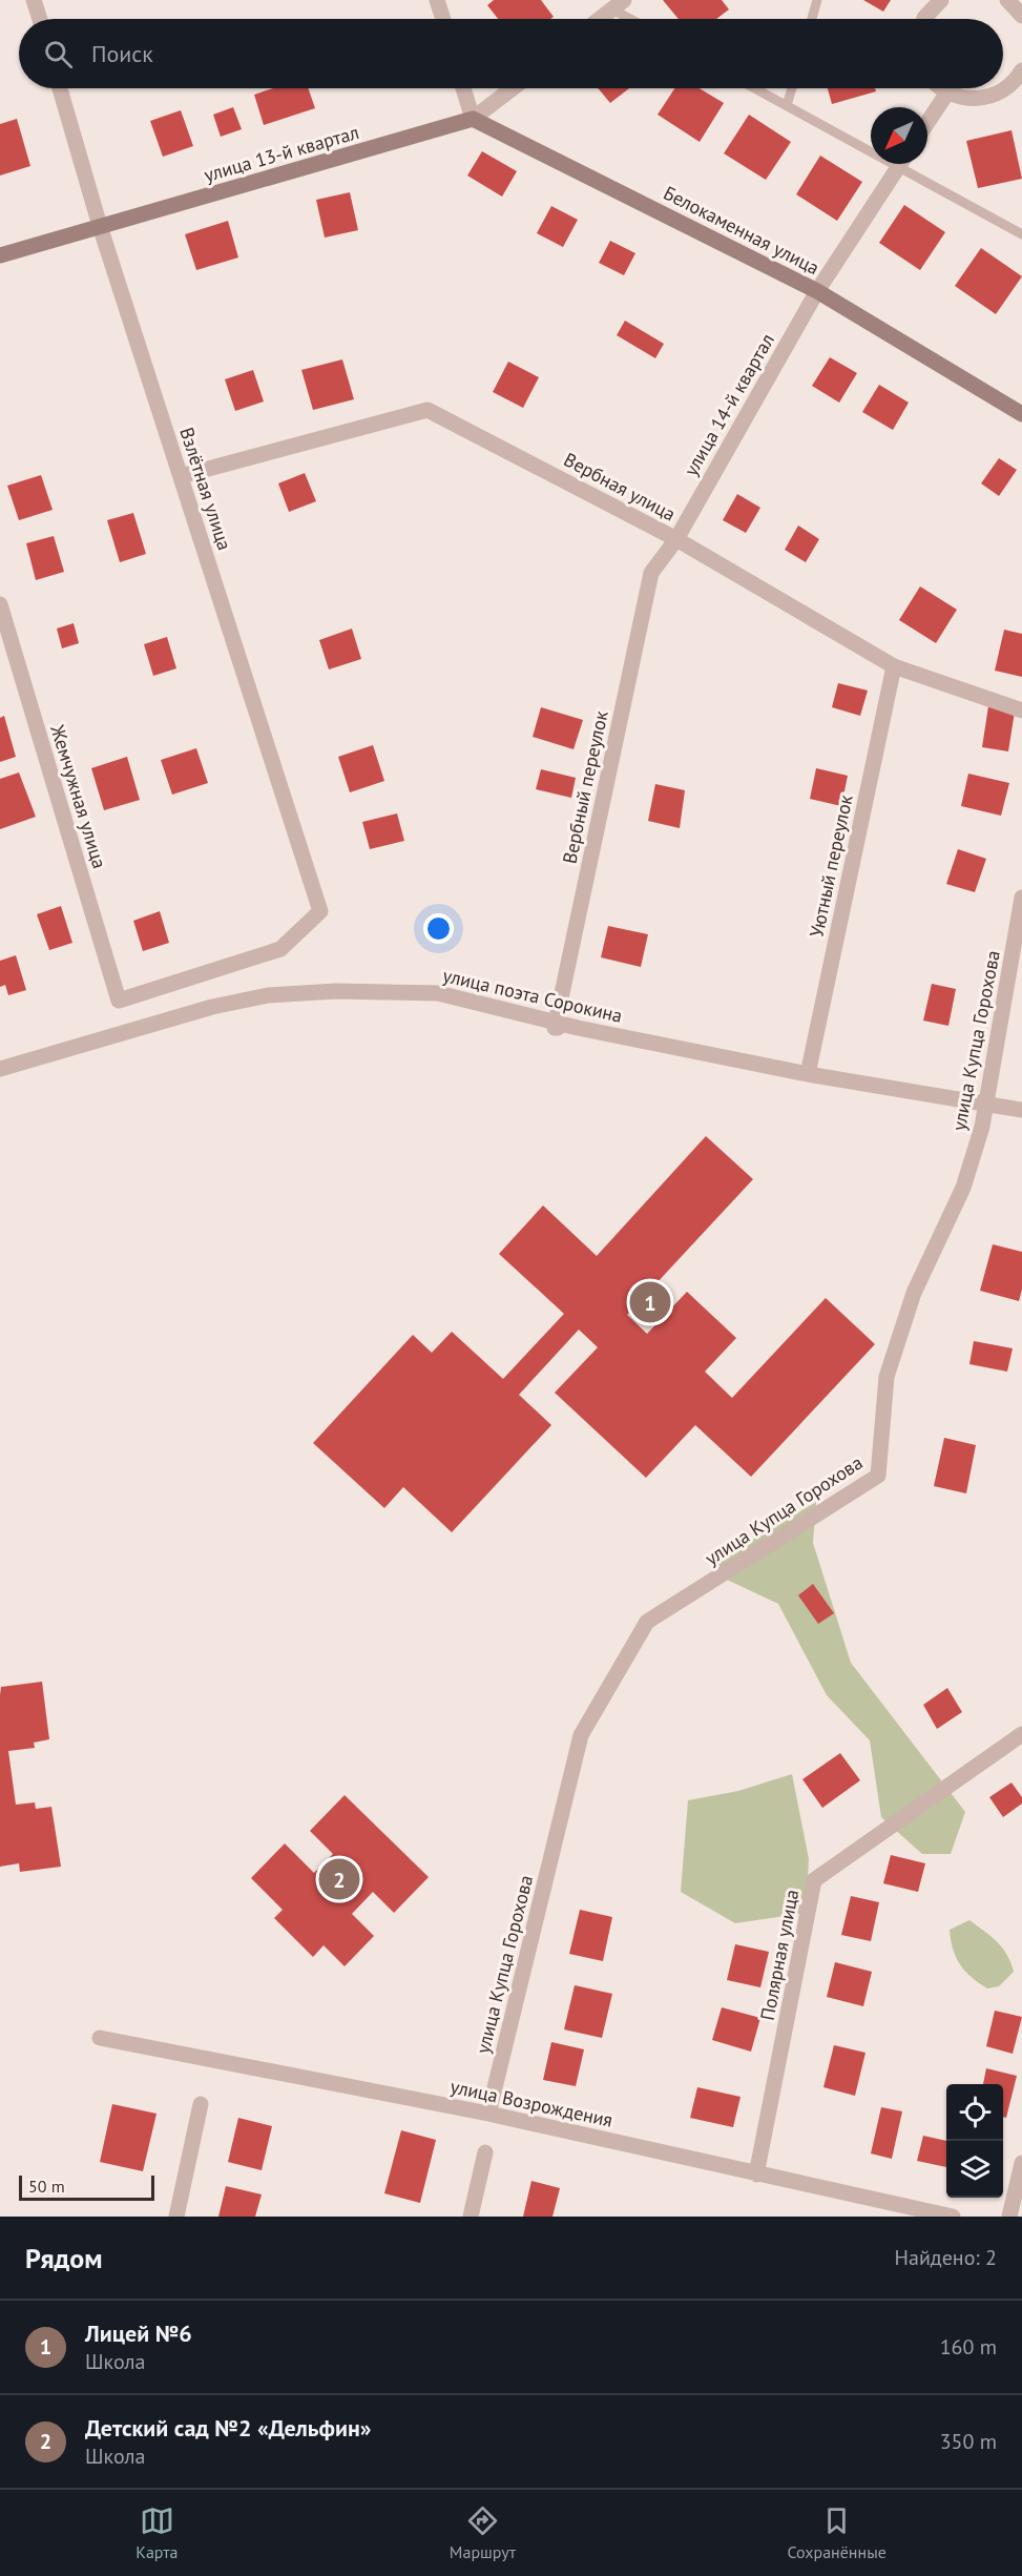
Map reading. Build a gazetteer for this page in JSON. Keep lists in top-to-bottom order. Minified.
{"streets":{"street":["улица 13-й квартал","Белокаменная улица","улица 14-й квартал","Вербная улица","Взлётная улица","Вербный переулок","Жемчужная улица","Уютный переулок","улица поэта Сорокина","улица Купца Горохова","Полярная улица","улица Возрождения"]},"crossings":[["улица 13-й квартал","Белокаменная улица"],["улица 13-й квартал","Взлётная улица"],["Белокаменная улица","улица 14-й квартал"],["улица 14-й квартал","Вербная улица"],["улица 14-й квартал","Вербный переулок"],["Вербная улица","Взлётная улица"],["Вербная улица","Вербный переулок"],["Вербная улица","Уютный переулок"],["Взлётная улица","Жемчужная улица"],["Вербный переулок","улица поэта Сорокина"],["Уютный переулок","улица поэта Сорокина"],["улица поэта Сорокина","улица Купца Горохова"],["улица Купца Горохова","улица Возрождения"],["Полярная улица","улица Возрождения"]],"scale_bar":"50 m","north":"bottom left","page":{"search":"Поиск","pins":["1","2"],"scale":"50 m","heading":["Рядом","Найдено: 2"],"list":[{"mark":"1","name":"Лицей №6","note":"Школа","value":"160 m"},{"mark":"2","name":"Детский сад №2 «Дельфин»","note":"Школа","value":"350 m"}],"nav":["Карта","Маршрут","Сохранённые"]}}
